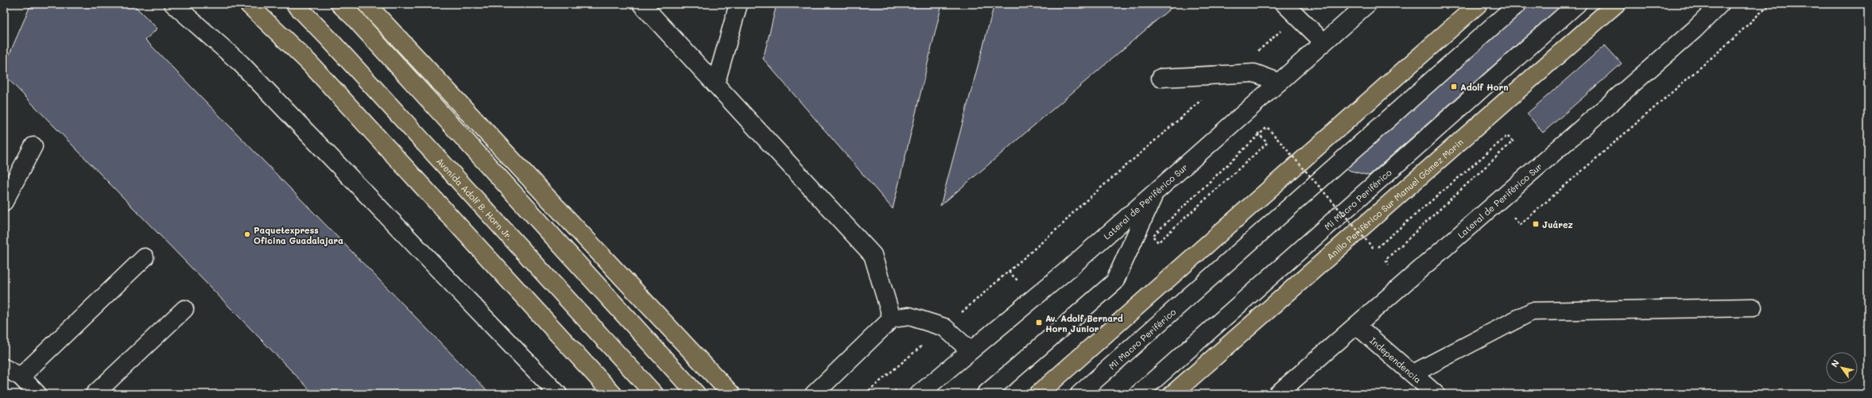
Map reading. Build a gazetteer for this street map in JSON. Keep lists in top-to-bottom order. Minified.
{"streets":{"main road":["Avenida Adolf B. Horn Jr.","Anillo Periférico Sur Manuel Gómez Morín"],"street":["Mi Macro Periférico","Lateral de Periférico Sur","Independencia"]},"crossings":[["Lateral de Periférico Sur","Independencia"]],"places":{"transit":["Adolf Horn","Juárez","Av. Adolf Bernard Horn Junior"],"other":["Paquetexpress Oficina Guadalajara"]},"north":"top left"}
